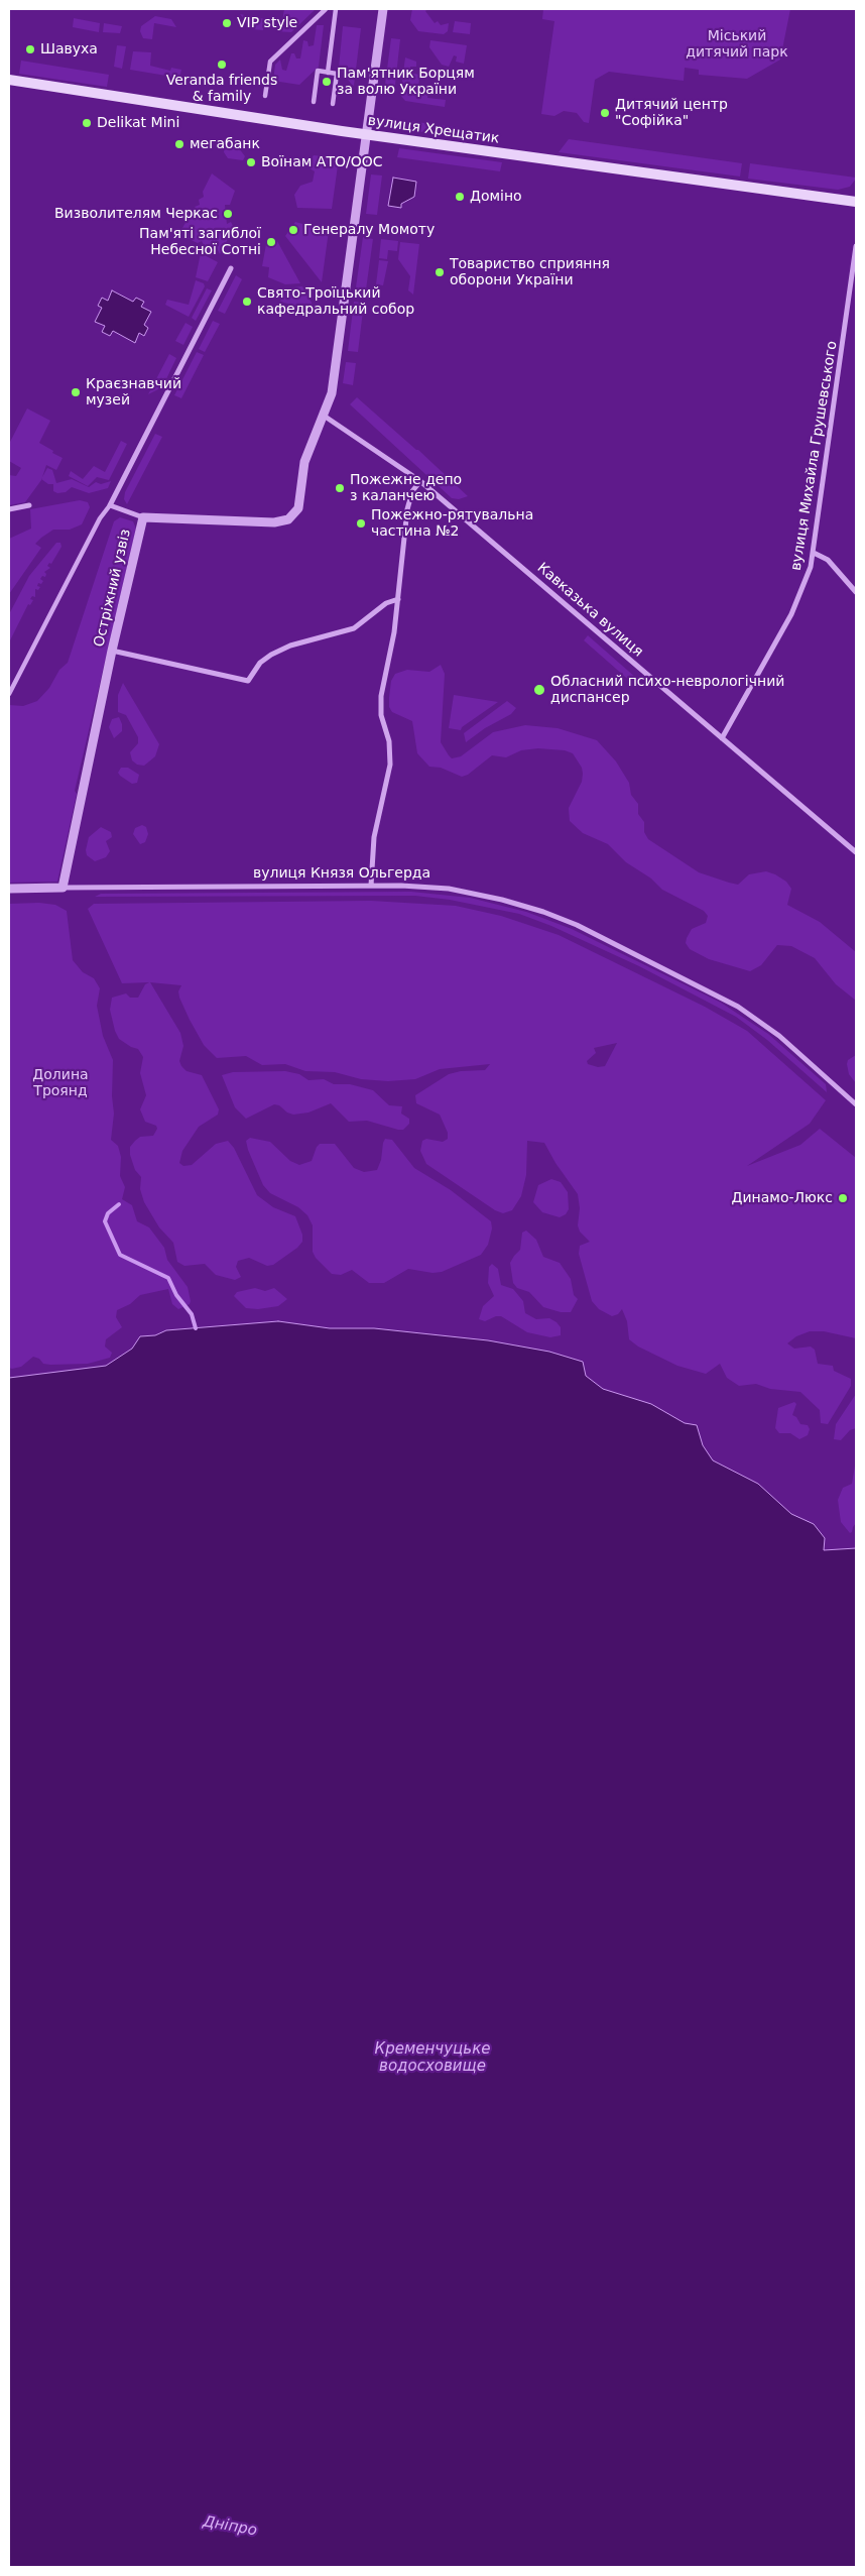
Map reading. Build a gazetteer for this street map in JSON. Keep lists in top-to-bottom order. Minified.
{"streets":{"main road":["вулиця Хрещатик"],"street":["вулиця Михайла Грушевського","Остріжний узвіз","Кавказька вулиця","вулиця Князя Ольгерда"]},"crossings":[["вулиця Хрещатик","Остріжний узвіз"],["вулиця Михайла Грушевського","Кавказька вулиця"],["Остріжний узвіз","Кавказька вулиця"],["Остріжний узвіз","вулиця Князя Ольгерда"]],"water":["Кременчуцьке водосховище","Дніпро"],"parks":["Міський дитячий парк","Долина Троянд"],"places":["VIP style","Шавуха","Veranda friends & family","Пам'ятник Борцям за волю України","Дитячий центр \"Софійка\"","Delikat Mini","мегабанк","Воїнам АТО/ООС","Доміно","Визволителям Черкас","Генералу Момоту","Пам'яті загиблої Небесної Сотні","Товариство сприяння оборони України","Свято-Троїцький кафедральний собор","Краєзнавчий музей","Пожежне депо з каланчею","Пожежно-рятувальна частина №2","Обласний психо-неврологічний диспансер","Динамо-Люкс"]}
